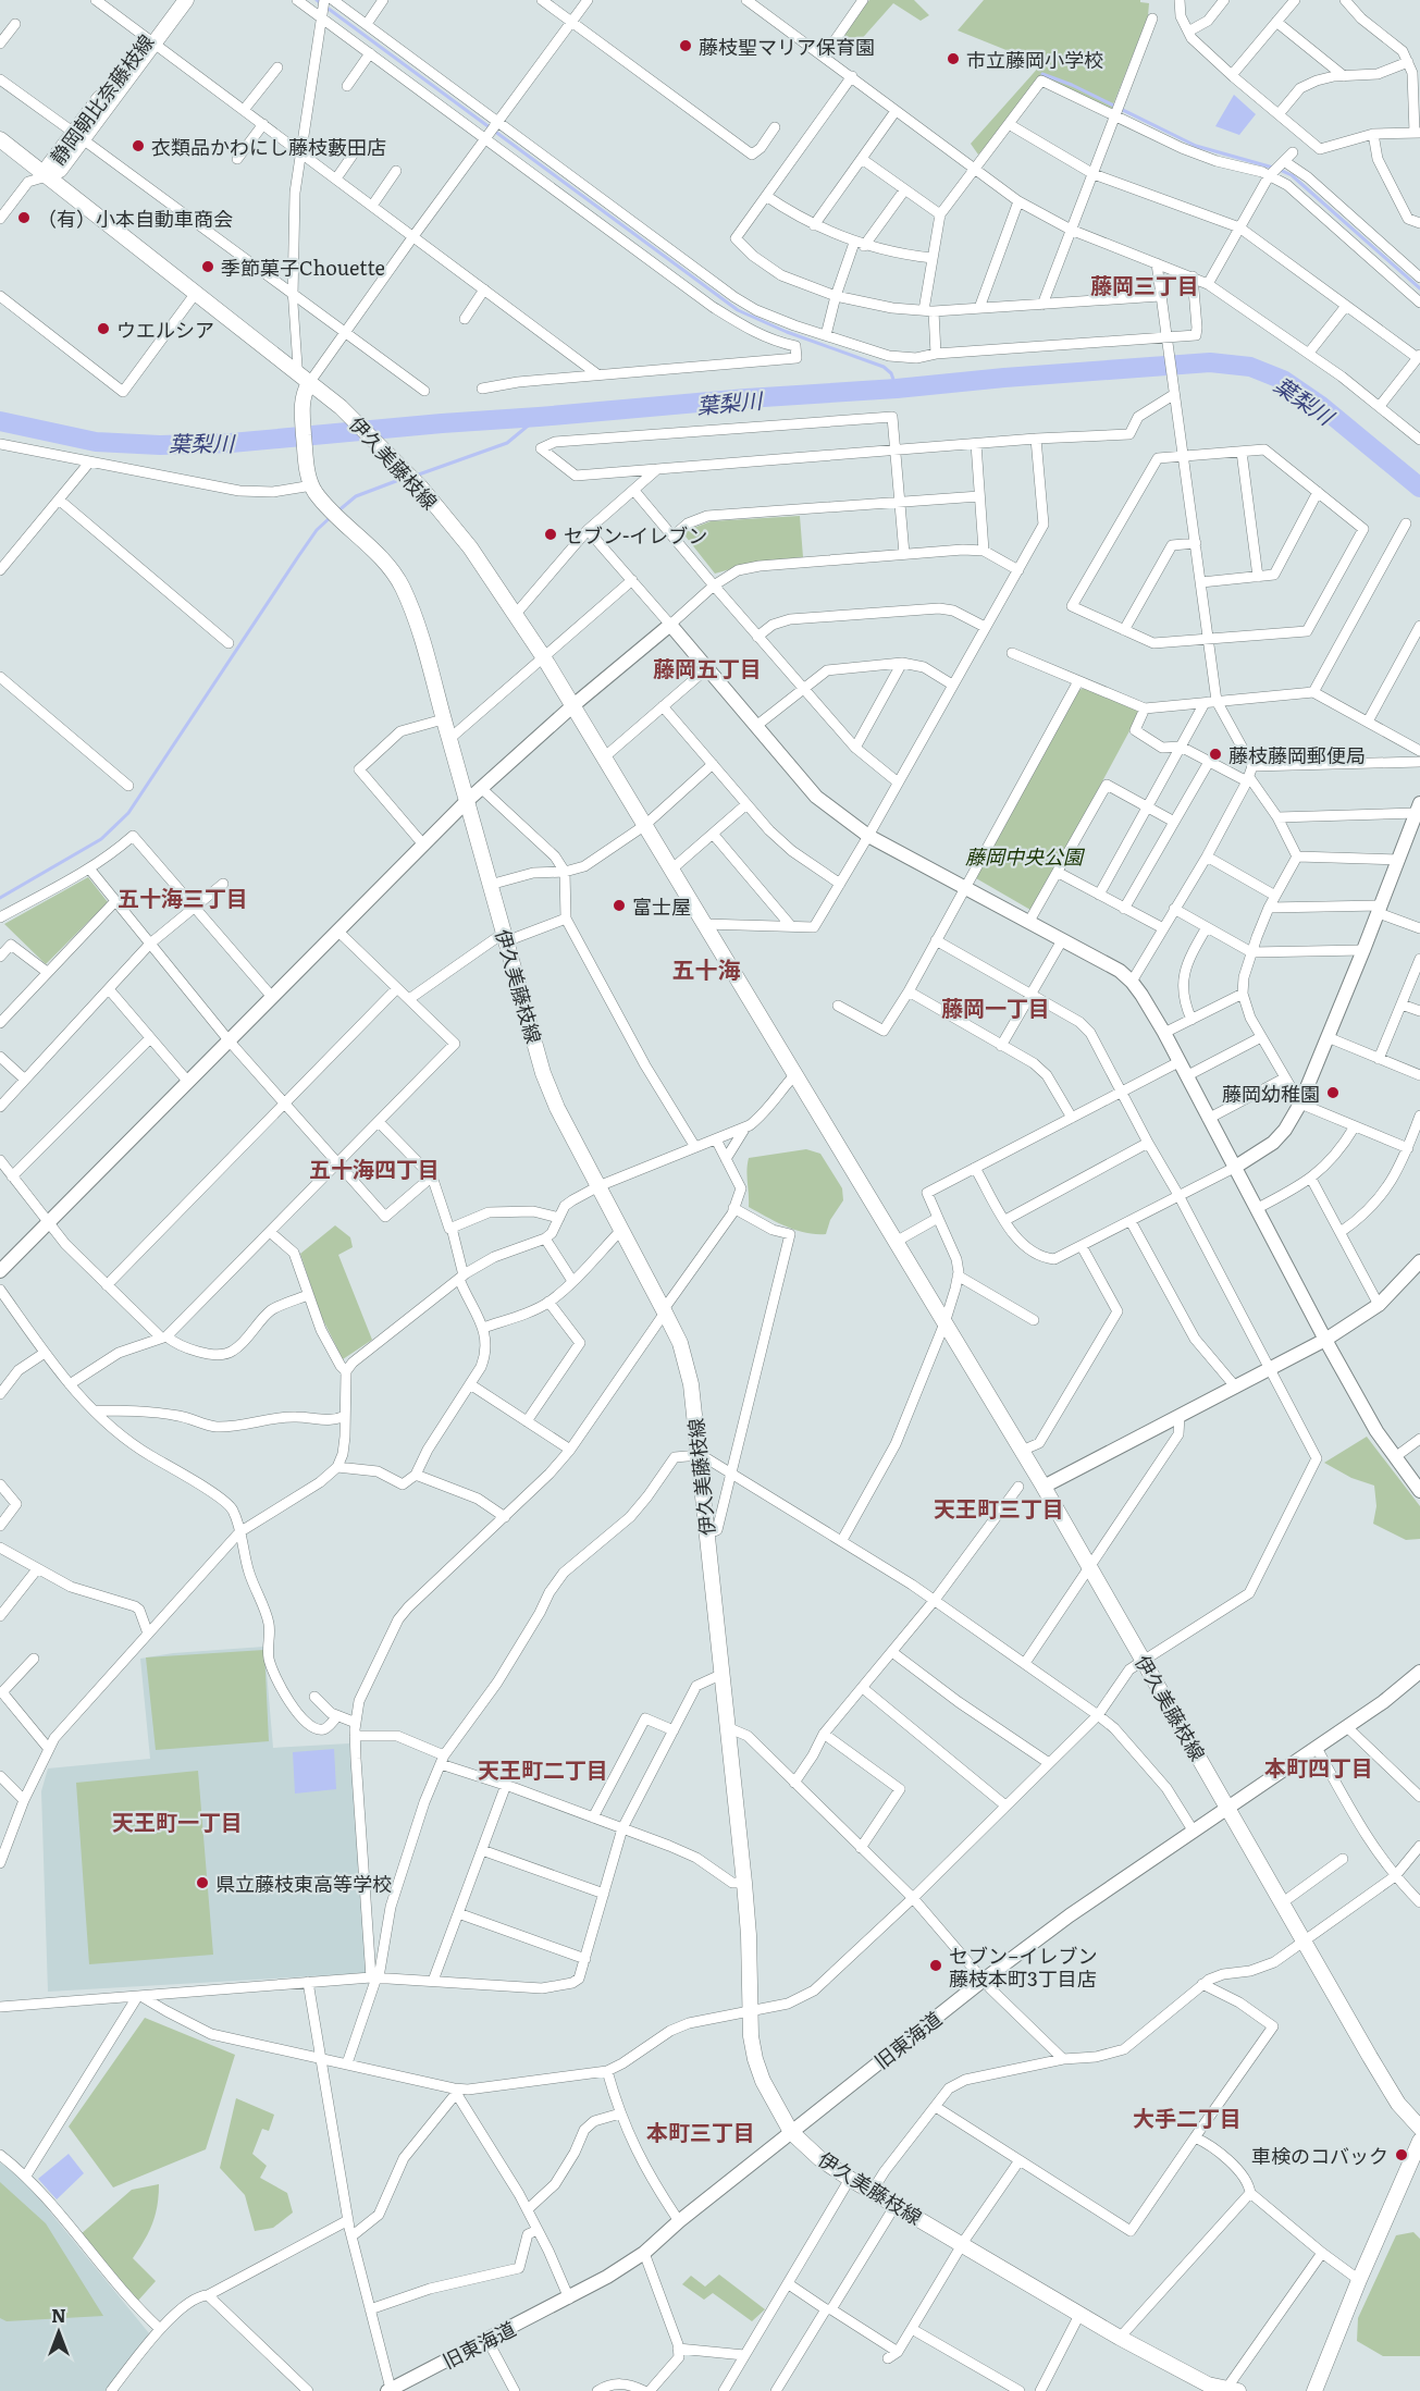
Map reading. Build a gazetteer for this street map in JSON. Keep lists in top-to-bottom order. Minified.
{"streets":{"main road":["静岡朝比奈藤枝線","伊久美藤枝線"],"street":["旧東海道"]},"crossings":[["静岡朝比奈藤枝線","伊久美藤枝線"],["伊久美藤枝線","旧東海道"]],"districts":["藤岡三丁目","藤岡五丁目","五十海三丁目","五十海","藤岡一丁目","五十海四丁目","天王町三丁目","本町四丁目","天王町二丁目","天王町一丁目","大手二丁目","本町三丁目"],"water":["葉梨川"],"parks":["藤岡中央公園"],"places":["藤枝聖マリア保育園","市立藤岡小学校","衣類品かわにし藤枝藪田店","（有）小本自動車商会","季節菓子Chouette","ウエルシア","セブン-イレブン","藤枝藤岡郵便局","富士屋","藤岡幼稚園","県立藤枝東高等学校","セブン−イレブン 藤枝本町3丁目店","車検のコバック"],"north":"top"}
